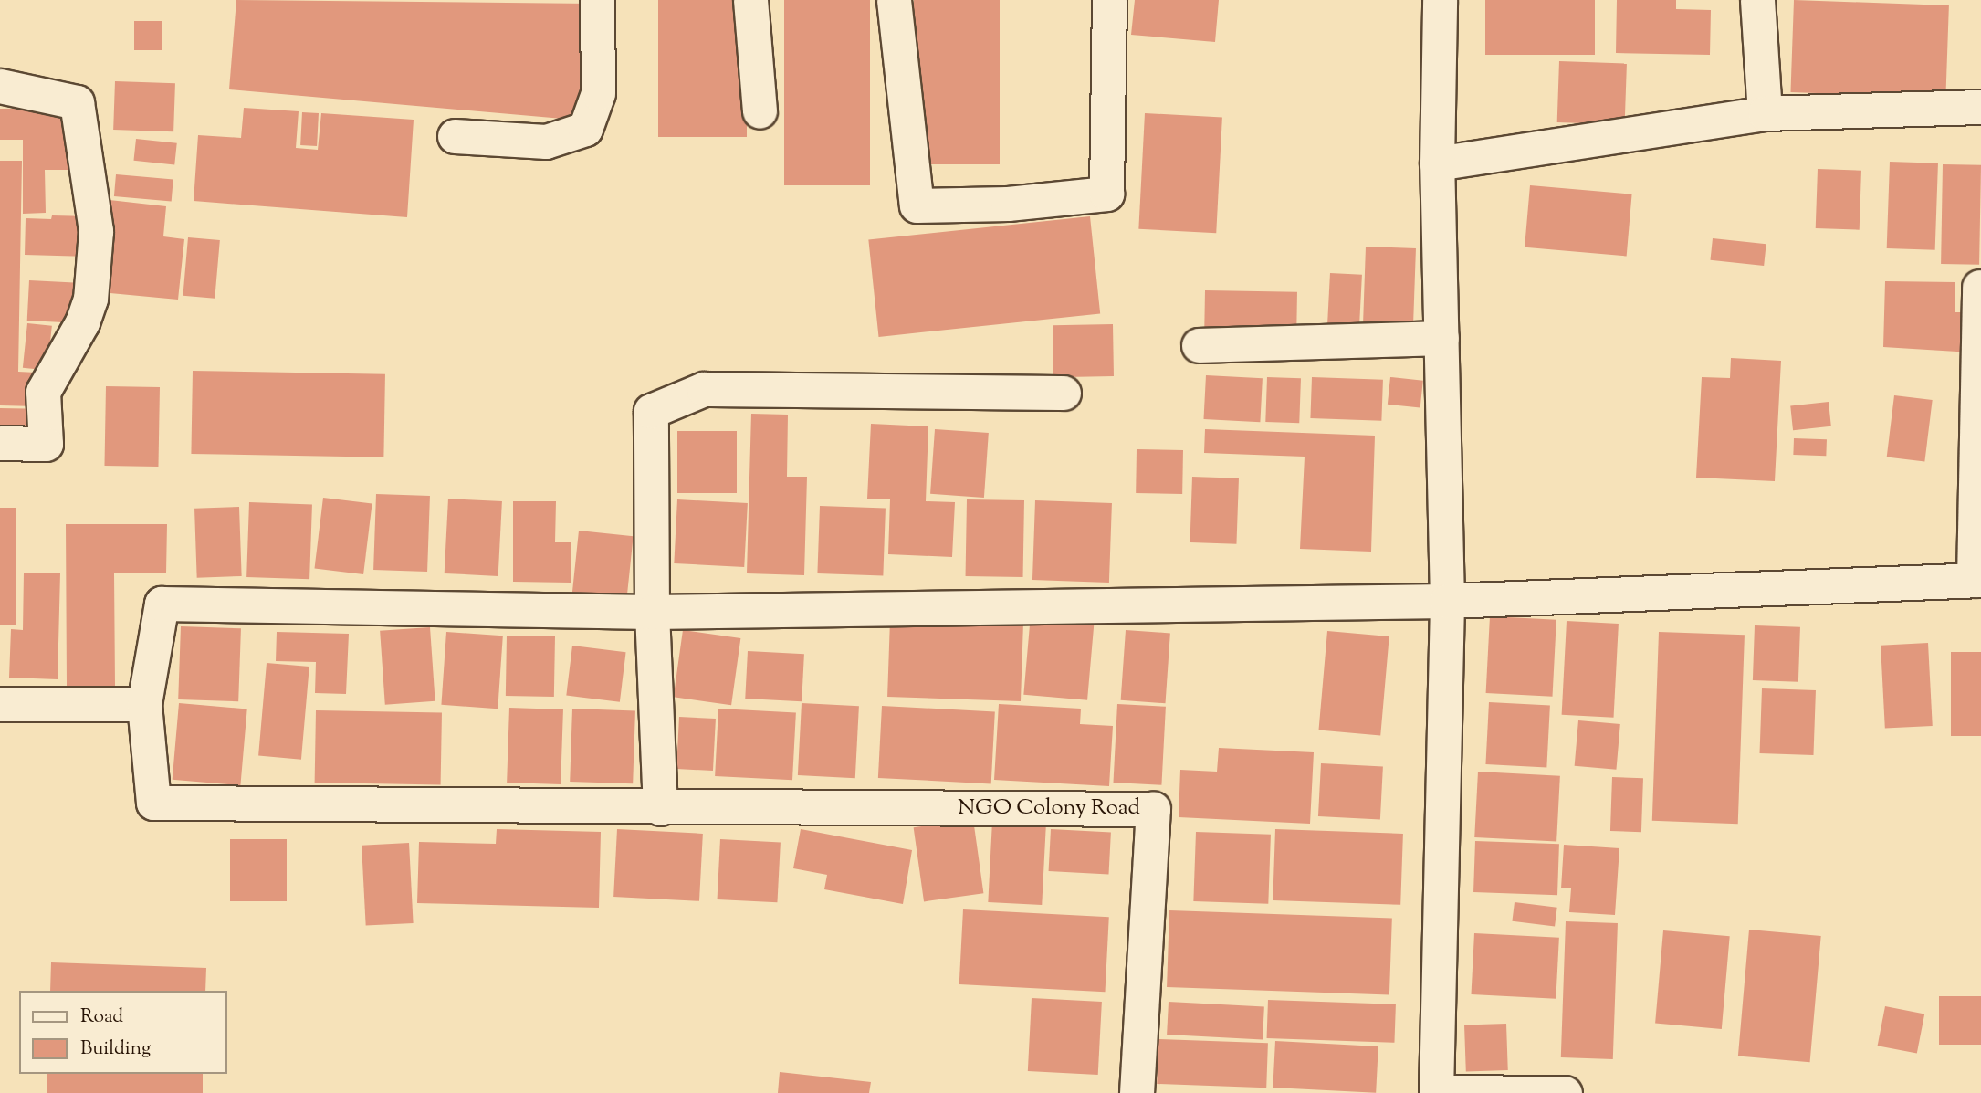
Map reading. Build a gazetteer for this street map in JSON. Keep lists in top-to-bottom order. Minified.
{"streets":{"street":["NGO Colony Road"]},"legend":["Road","Building"]}
